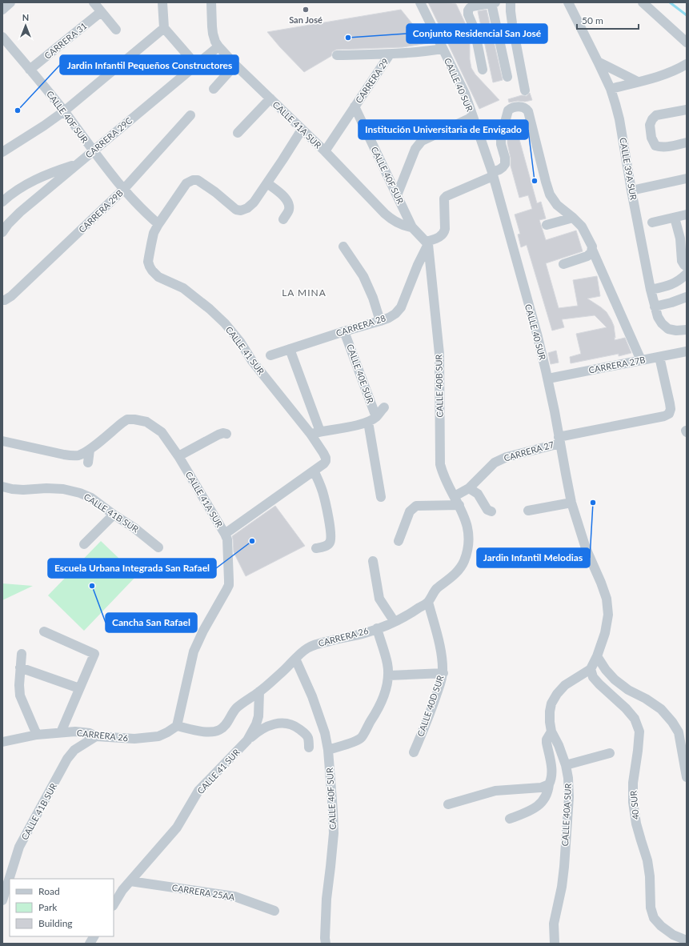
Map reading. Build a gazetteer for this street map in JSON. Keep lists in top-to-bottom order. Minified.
{"streets":{"street":["CARRERA 31","CARRERA 29","CALLE 40 SUR","CALLE 40F SUR","CALLE 41A SUR","CARRERA 29C","CALLE 39A SUR","CARRERA 29B","CARRERA 28","CALLE 41 SUR","CARRERA 27B","CALLE 40E SUR","CALLE 40B SUR","CARRERA 27","CALLE 41B SUR","CARRERA 26","CALLE 40D SUR","40 SUR","CALLE 40A SUR","CARRERA 25AA"]},"crossings":[["CARRERA 31","CALLE 40F SUR"],["CARRERA 29","CALLE 40 SUR"],["CARRERA 29","CALLE 40F SUR"],["CARRERA 29","CALLE 41A SUR"],["CALLE 40 SUR","CARRERA 27B"],["CALLE 40 SUR","CARRERA 27"],["CALLE 40 SUR","40 SUR"],["CALLE 40 SUR","CALLE 40A SUR"],["CALLE 40F SUR","CALLE 41A SUR"],["CALLE 40F SUR","CARRERA 29C"],["CALLE 40F SUR","CARRERA 29B"],["CALLE 40F SUR","CALLE 41 SUR"],["CALLE 40F SUR","CARRERA 26"],["CALLE 41A SUR","CARRERA 29C"],["CALLE 41A SUR","CARRERA 26"],["CARRERA 28","CALLE 40E SUR"],["CARRERA 28","CALLE 40B SUR"],["CALLE 41 SUR","CARRERA 26"],["CALLE 41 SUR","CARRERA 25AA"],["CARRERA 27B","CARRERA 27"],["CALLE 40B SUR","CARRERA 27"],["CALLE 40B SUR","CARRERA 26"],["CALLE 41B SUR","CARRERA 26"],["CARRERA 26","CALLE 40D SUR"],["40 SUR","CALLE 40A SUR"]],"districts":["LA MINA"],"places":["San José","Conjunto Residencial San José","Jardin Infantil Pequeños Constructores","Institución Universitaria de Envigado","Jardin Infantil Melodias","Escuela Urbana Integrada San Rafael","Cancha San Rafael"],"legend":["Road","Park","Building"],"scale_bar":"50 m","north":"top"}
